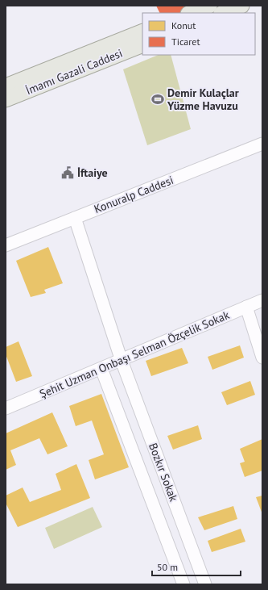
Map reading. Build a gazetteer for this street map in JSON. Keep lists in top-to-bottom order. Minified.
{"streets":{"main road":["İmamı Gazali Caddesi"],"street":["Konuralp Caddesi","Şehit Uzman Onbaşı Selman Özçelik Sokak","Bozkır Sokak"]},"crossings":[["Konuralp Caddesi","Bozkır Sokak"],["Şehit Uzman Onbaşı Selman Özçelik Sokak","Bozkır Sokak"]],"places":{"sports":["Demir Kulaçlar Yüzme Havuzu"],"public building":["İftaiye"]},"legend":["Konut","Ticaret"],"scale_bar":"50 m"}
